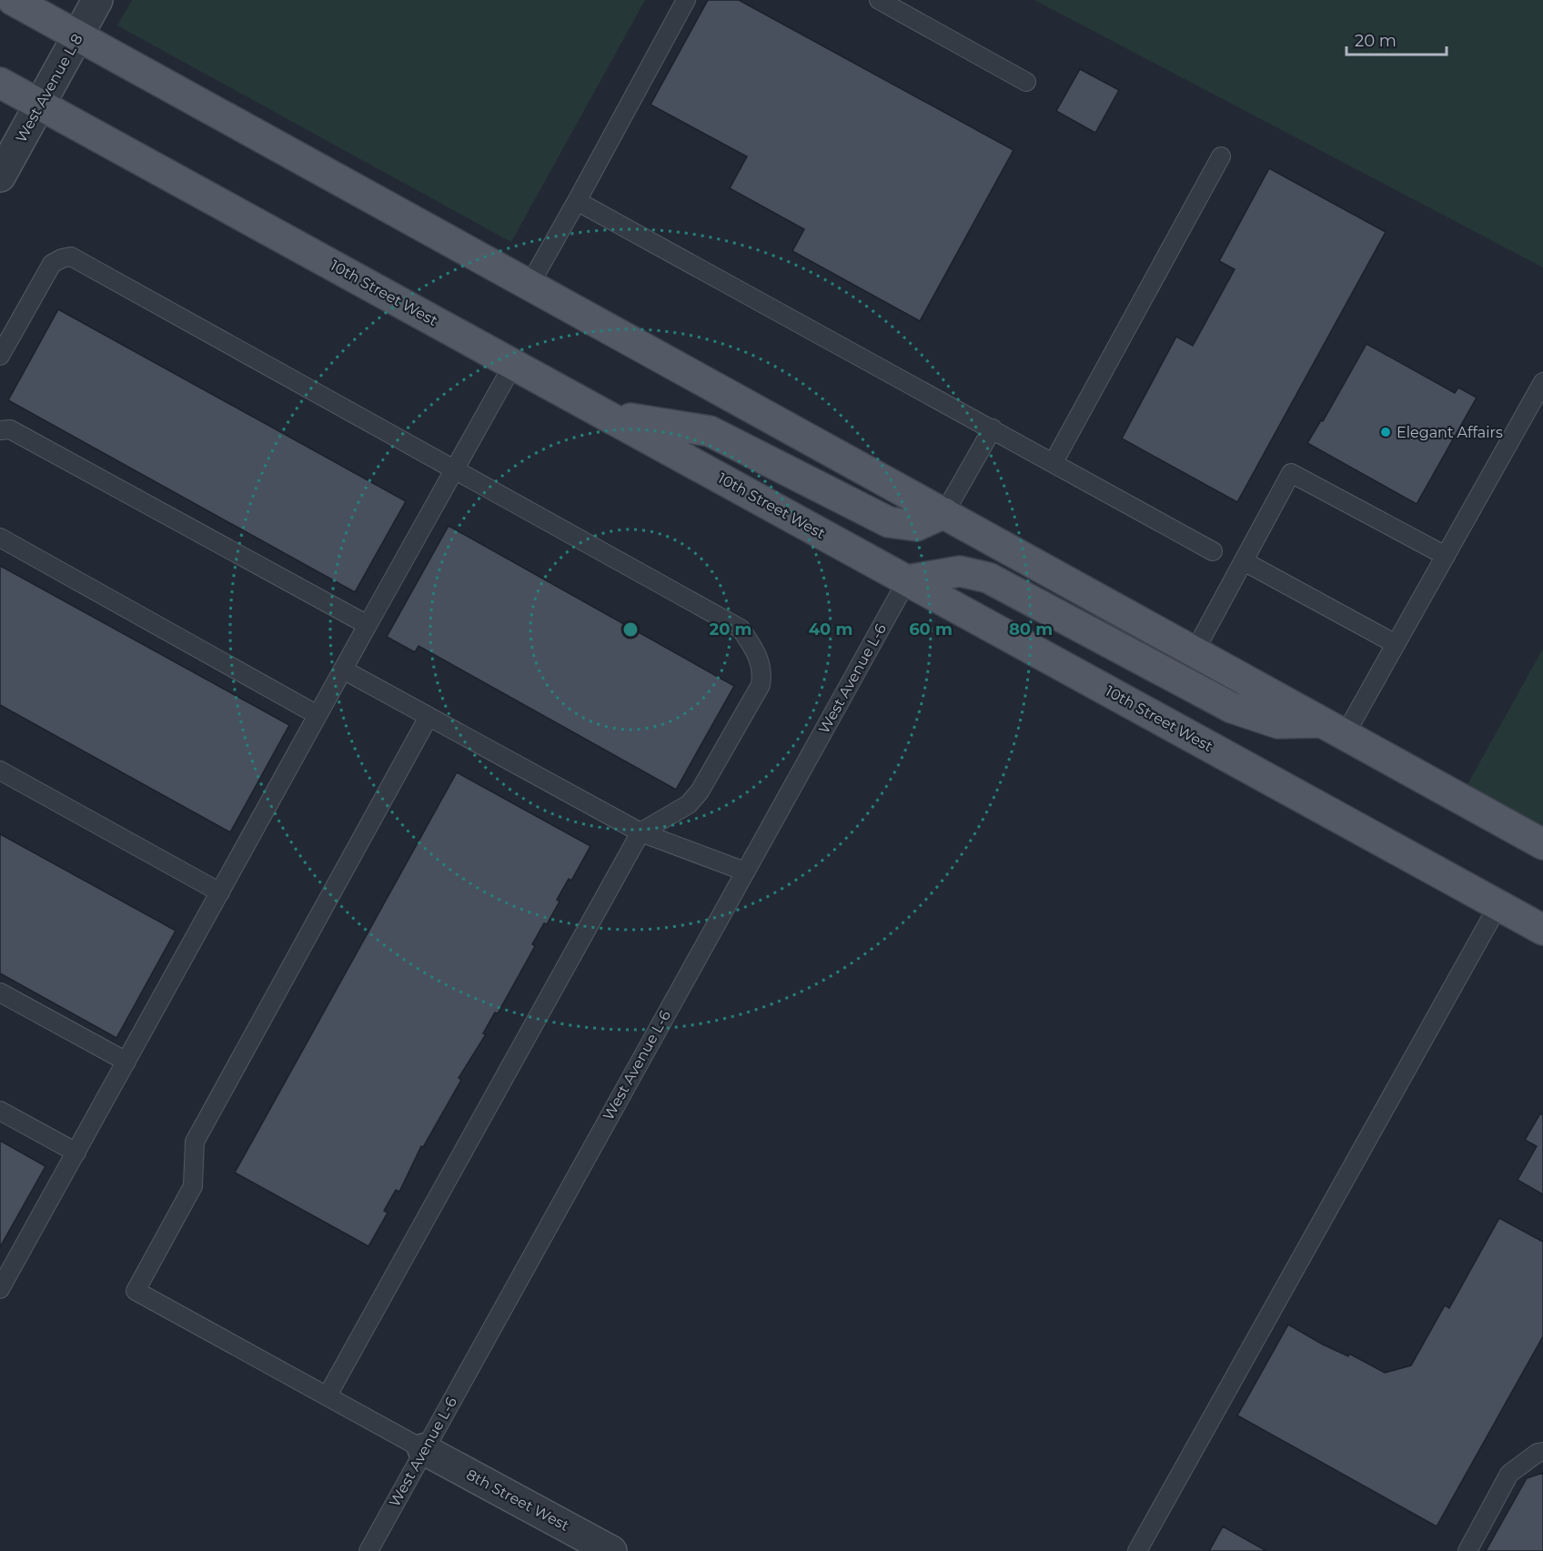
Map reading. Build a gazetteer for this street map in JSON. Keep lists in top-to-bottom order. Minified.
{"streets":{"main road":["10th Street West"],"street":["West Avenue L 8","8th Street West"],"lane":["West Avenue L-6"]},"crossings":[["West Avenue L 8","10th Street West"],["10th Street West","West Avenue L-6"],["West Avenue L-6","8th Street West"]],"places":["Elegant Affairs"],"scale_bar":"20 m","rings":["20 m","40 m","60 m","80 m"]}
